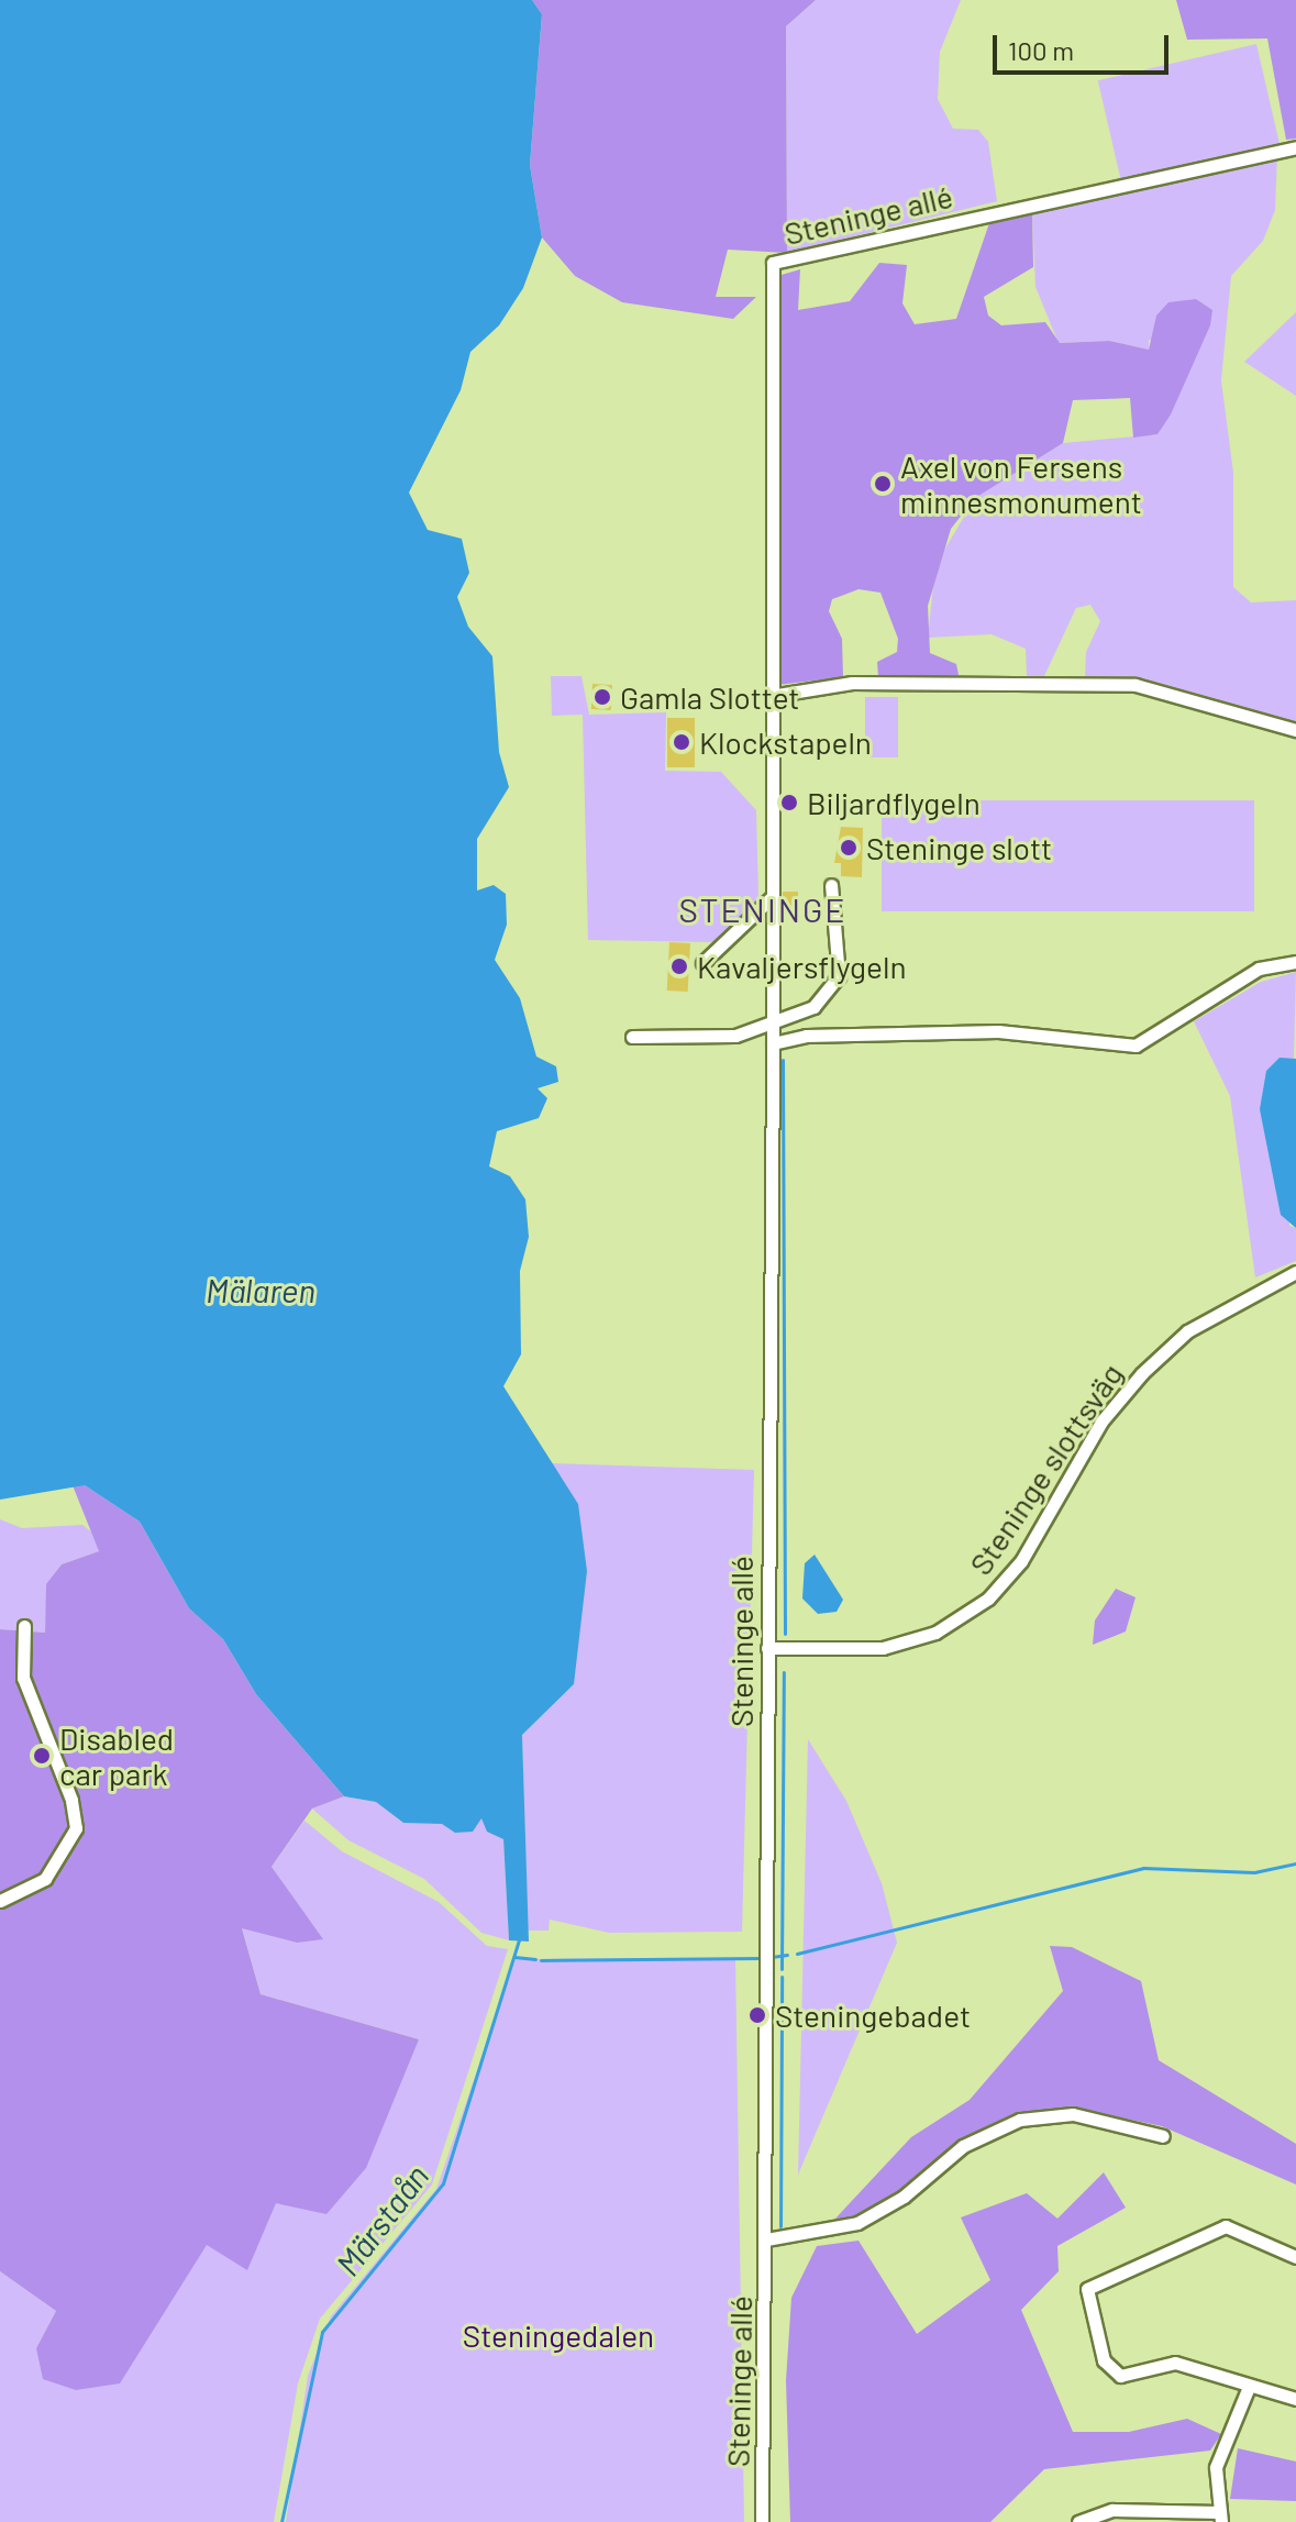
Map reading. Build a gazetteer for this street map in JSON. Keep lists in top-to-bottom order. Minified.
{"streets":{"street":["Steninge allé","Steninge slottsväg"]},"crossings":[["Steninge allé","Steninge slottsväg"]],"districts":["STENINGE"],"water":["Mälaren","Märstaån"],"parks":["Steningedalen"],"places":["Axel von Fersens minnesmonument","Gamla Slottet","Klockstapeln","Biljardflygeln","Steninge slott","Kavaljersflygeln","Disabled car park","Steningebadet"],"scale_bar":"100 m"}
